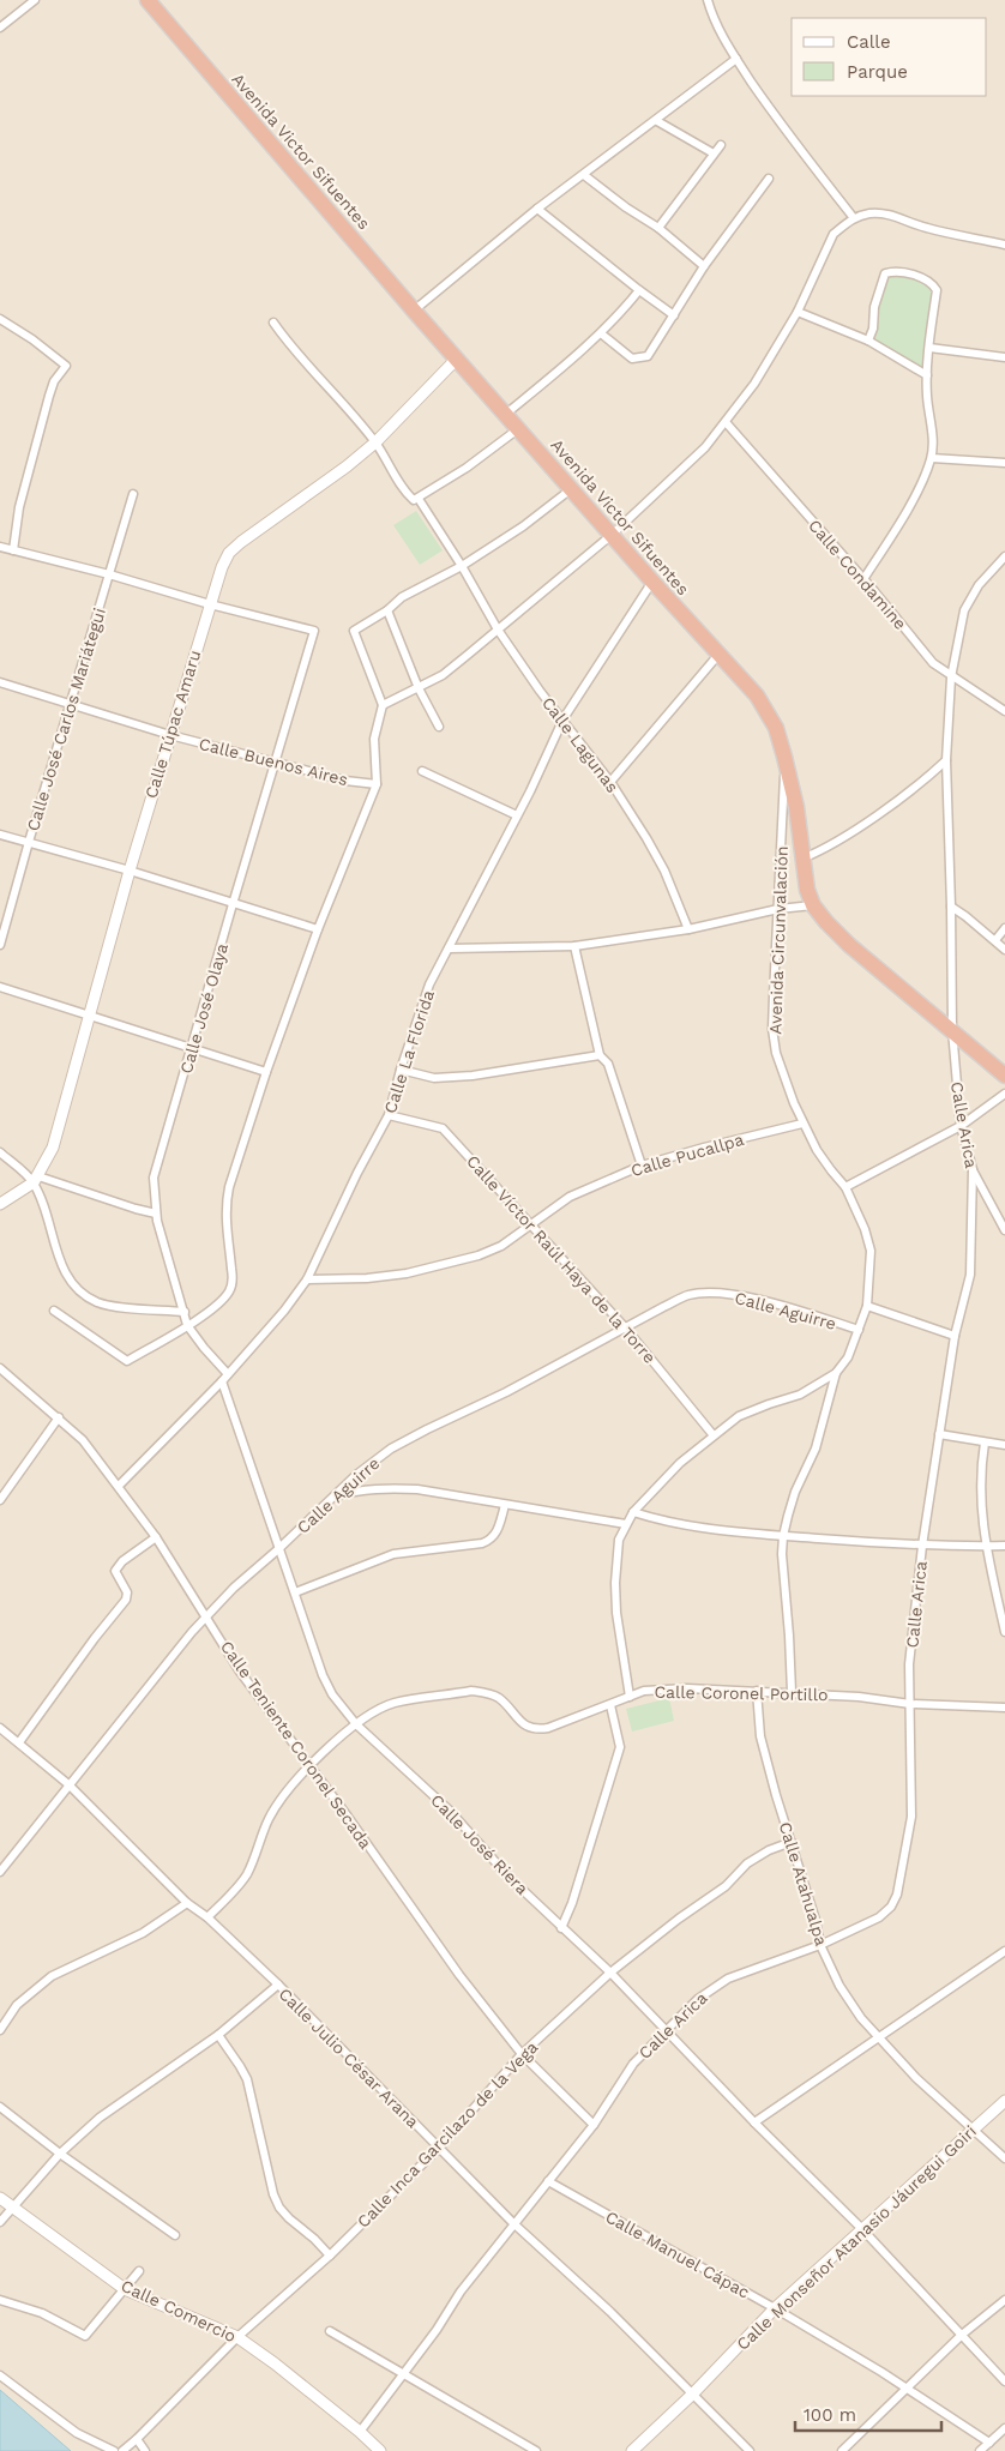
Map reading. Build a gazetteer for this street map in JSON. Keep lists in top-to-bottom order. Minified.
{"streets":{"highway":["Avenida Victor Sifuentes"],"street":["Calle Condamine","Calle José Carlos Mariátegui","Calle Túpac Amaru","Calle Lagunas","Calle Buenos Aires","Avenida Circunvalación","Calle José Olaya","Calle La Florida","Calle Arica","Calle Pucallpa","Calle Víctor Raúl Haya de la Torre","Calle Aguirre","Calle Coronel Portillo","Calle Teniente Coronel Secada","Calle José Riera","Calle Atahualpa","Calle Julio César Arana","Calle Inca Garcilazo de la Vega","Calle Monseñor Atanasio Jáuregui Goiri","Calle Manuel Cápac","Calle Comercio"]},"crossings":[["Avenida Victor Sifuentes","Calle Túpac Amaru"],["Avenida Victor Sifuentes","Avenida Circunvalación"],["Avenida Victor Sifuentes","Calle La Florida"],["Avenida Victor Sifuentes","Calle Arica"],["Calle Condamine","Calle Arica"],["Calle José Carlos Mariátegui","Calle Buenos Aires"],["Calle Túpac Amaru","Calle Buenos Aires"],["Calle Túpac Amaru","Calle José Olaya"],["Calle Lagunas","Calle La Florida"],["Calle Buenos Aires","Calle José Olaya"],["Avenida Circunvalación","Calle Pucallpa"],["Avenida Circunvalación","Calle Aguirre"],["Calle José Olaya","Calle La Florida"],["Calle La Florida","Calle Pucallpa"],["Calle La Florida","Calle Víctor Raúl Haya de la Torre"],["Calle La Florida","Calle Teniente Coronel Secada"],["Calle La Florida","Calle José Riera"],["Calle Arica","Calle Coronel Portillo"],["Calle Arica","Calle Teniente Coronel Secada"],["Calle Arica","Calle José Riera"],["Calle Arica","Calle Atahualpa"],["Calle Arica","Calle Julio César Arana"],["Calle Arica","Calle Manuel Cápac"],["Calle Arica","Calle Comercio"],["Calle Pucallpa","Calle Víctor Raúl Haya de la Torre"],["Calle Víctor Raúl Haya de la Torre","Calle Aguirre"],["Calle Aguirre","Calle Teniente Coronel Secada"],["Calle Aguirre","Calle José Riera"],["Calle Aguirre","Calle Julio César Arana"],["Calle Coronel Portillo","Calle Teniente Coronel Secada"],["Calle Coronel Portillo","Calle José Riera"],["Calle Coronel Portillo","Calle Atahualpa"],["Calle Coronel Portillo","Calle Julio César Arana"],["Calle Teniente Coronel Secada","Calle Inca Garcilazo de la Vega"],["Calle José Riera","Calle Inca Garcilazo de la Vega"],["Calle José Riera","Calle Monseñor Atanasio Jáuregui Goiri"],["Calle Atahualpa","Calle Inca Garcilazo de la Vega"],["Calle Atahualpa","Calle Monseñor Atanasio Jáuregui Goiri"],["Calle Julio César Arana","Calle Inca Garcilazo de la Vega"],["Calle Julio César Arana","Calle Monseñor Atanasio Jáuregui Goiri"],["Calle Inca Garcilazo de la Vega","Calle Comercio"],["Calle Monseñor Atanasio Jáuregui Goiri","Calle Manuel Cápac"]],"legend":["Calle","Parque"],"scale_bar":"100 m"}
